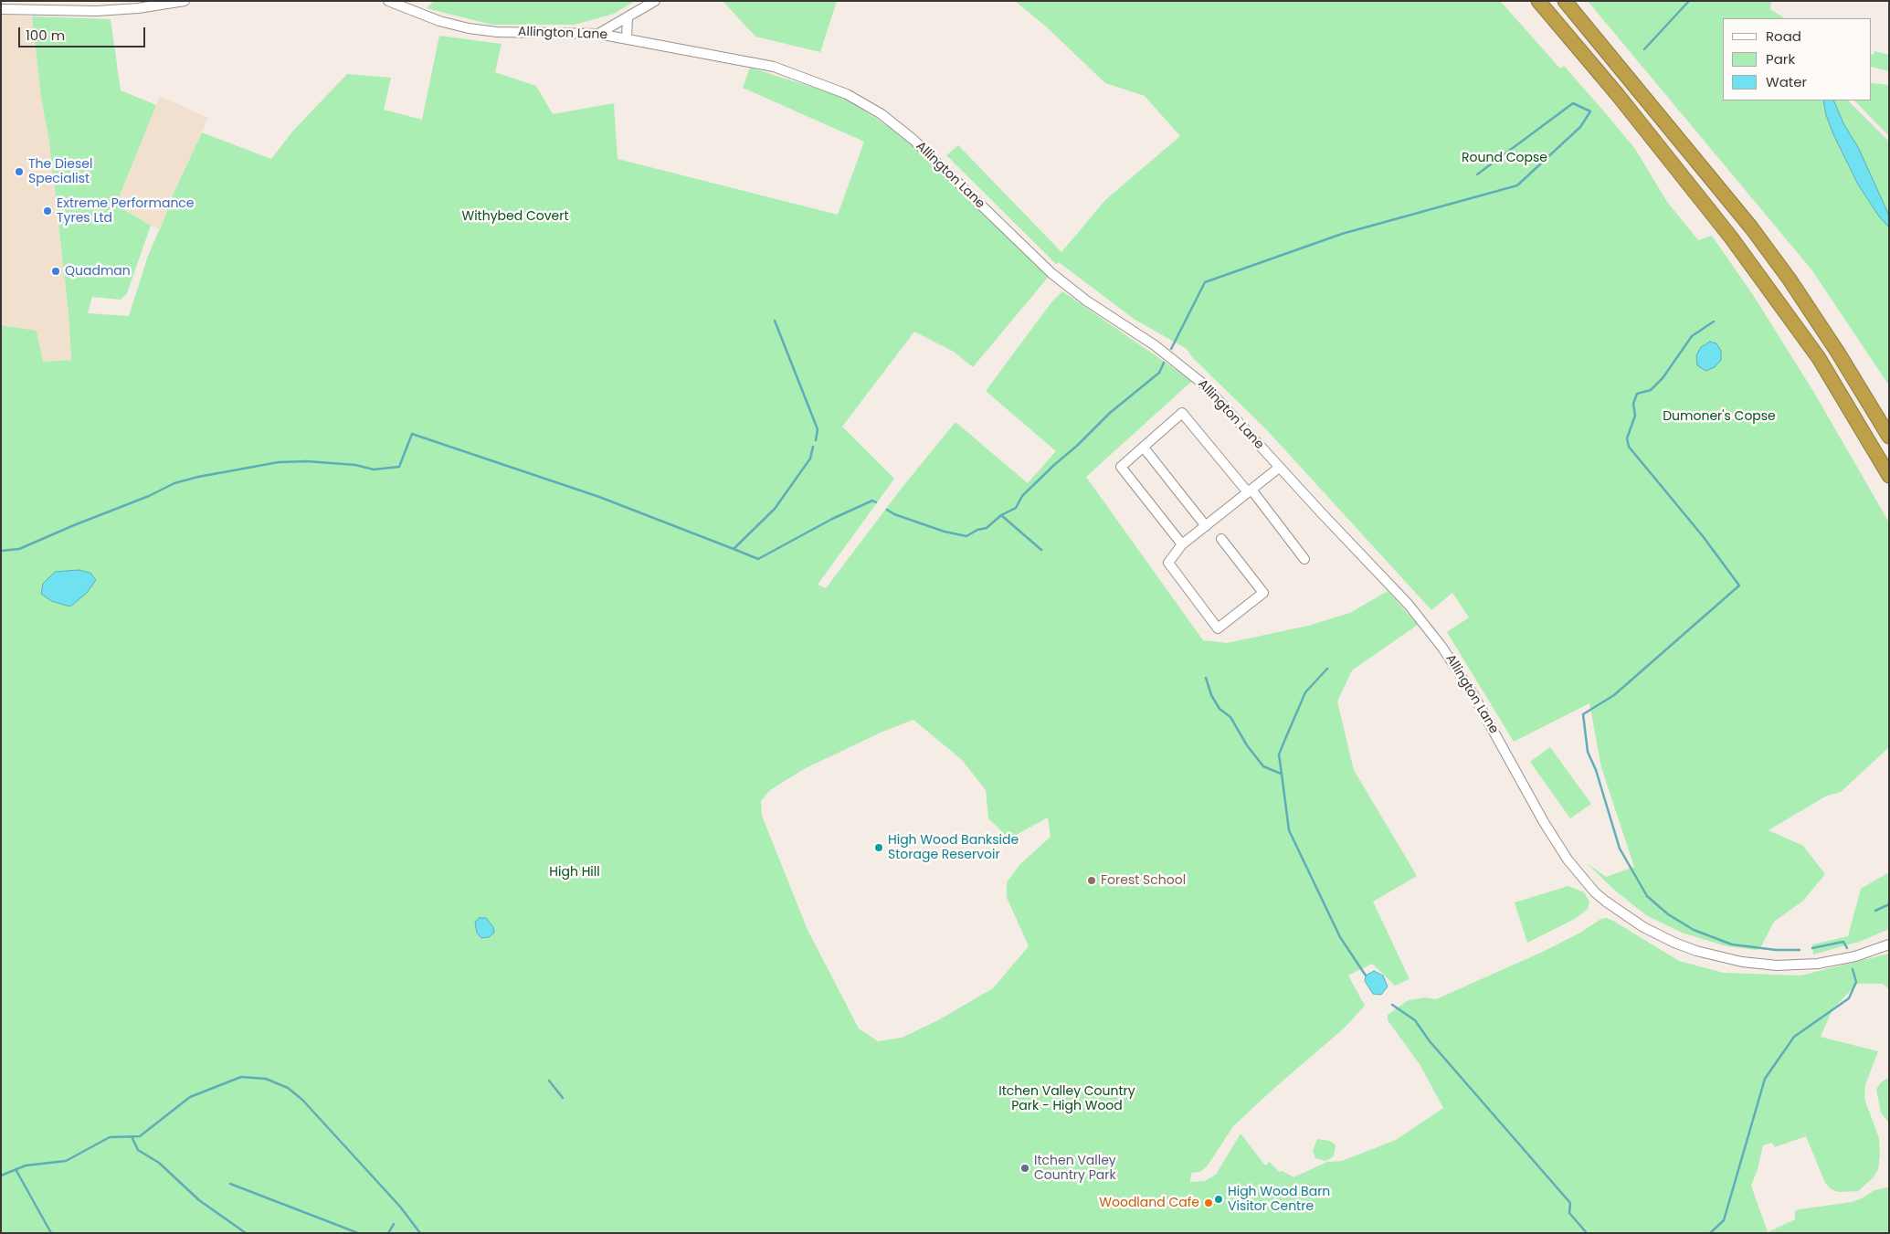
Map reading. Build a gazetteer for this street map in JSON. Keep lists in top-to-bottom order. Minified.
{"streets":{"street":["Allington Lane"]},"parks":["Round Copse","Withybed Covert","Dumoner's Copse","High Hill","Itchen Valley Country Park - High Wood"],"places":["The Diesel Specialist","Extreme Performance Tyres Ltd","Quadman","High Wood Bankside Storage Reservoir","Forest School","Itchen Valley Country Park","High Wood Barn Visitor Centre","Woodland Cafe"],"legend":["Road","Park","Water"],"scale_bar":"100 m"}
